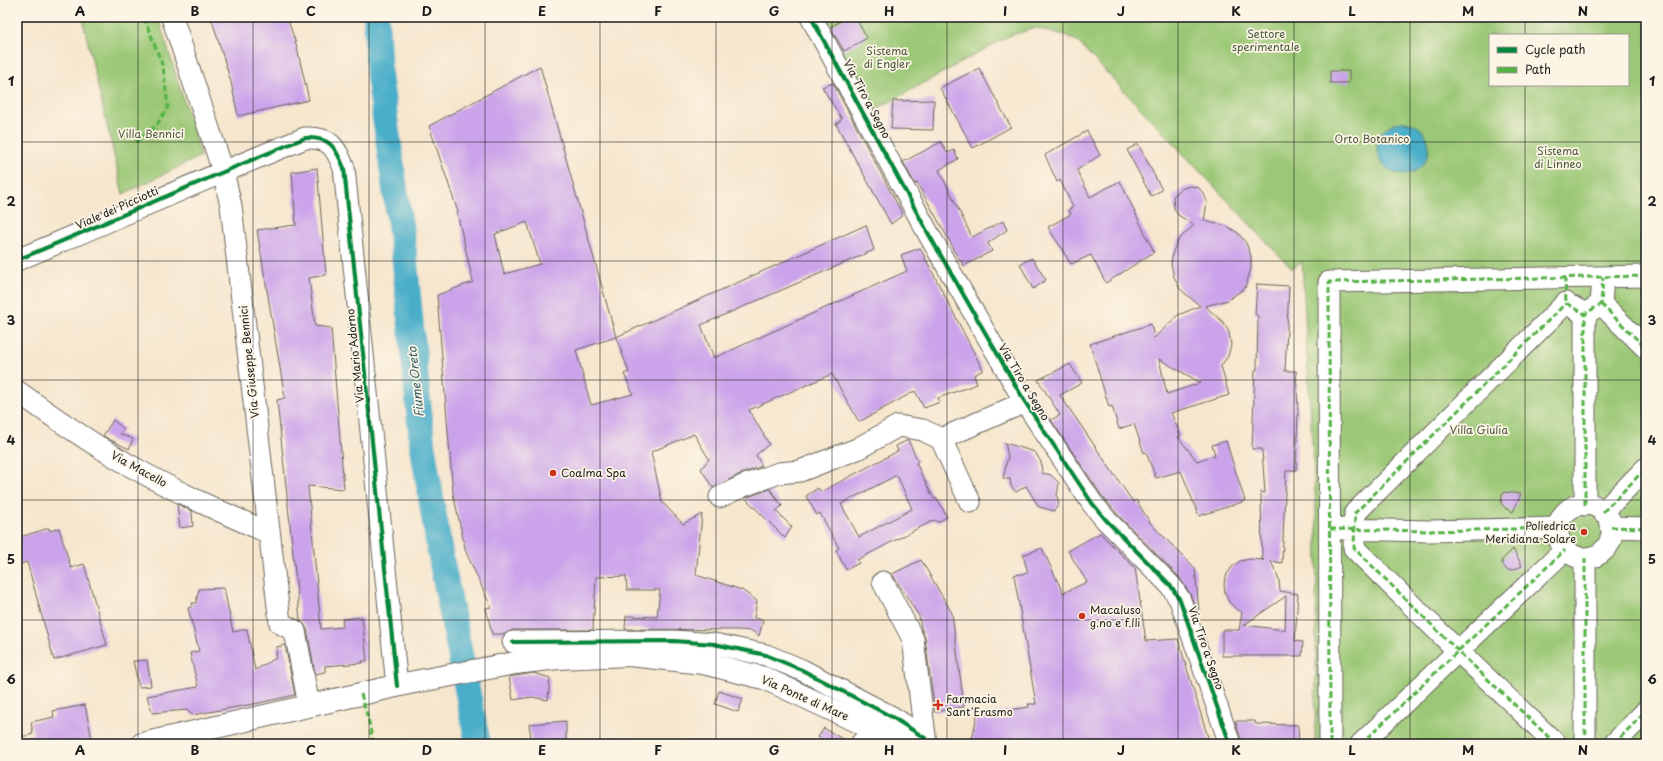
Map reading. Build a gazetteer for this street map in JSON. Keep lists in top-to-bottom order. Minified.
{"streets":{"main road":["Via Ponte di Mare"],"street":["Via Tiro a Segno","Viale dei Picciotti","Via Mario Adorno","Via Giuseppe Bennici","Via Macello"]},"crossings":[["Viale dei Picciotti","Via Mario Adorno"],["Viale dei Picciotti","Via Giuseppe Bennici"],["Via Mario Adorno","Via Giuseppe Bennici"],["Via Mario Adorno","Via Ponte di Mare"],["Via Giuseppe Bennici","Via Macello"],["Via Giuseppe Bennici","Via Ponte di Mare"]],"water":["Fiume Oreto"],"parks":["Settore sperimentale","Sistema di Engler","Villa Bennici","Orto Botanico","Sistema di Linneo","Villa Giulia"],"places":{"other":["Coalma Spa","Poliedrica Meridiana Solare","Macaluso g.no e f.lli"],"health":["Farmacia Sant'Erasmo"]},"legend":["Cycle path","Path"],"grid":{"columns":["A","B","C","D","E","F","G","H","I","J","K","L","M","N"],"rows":["1","2","3","4","5","6"]}}
